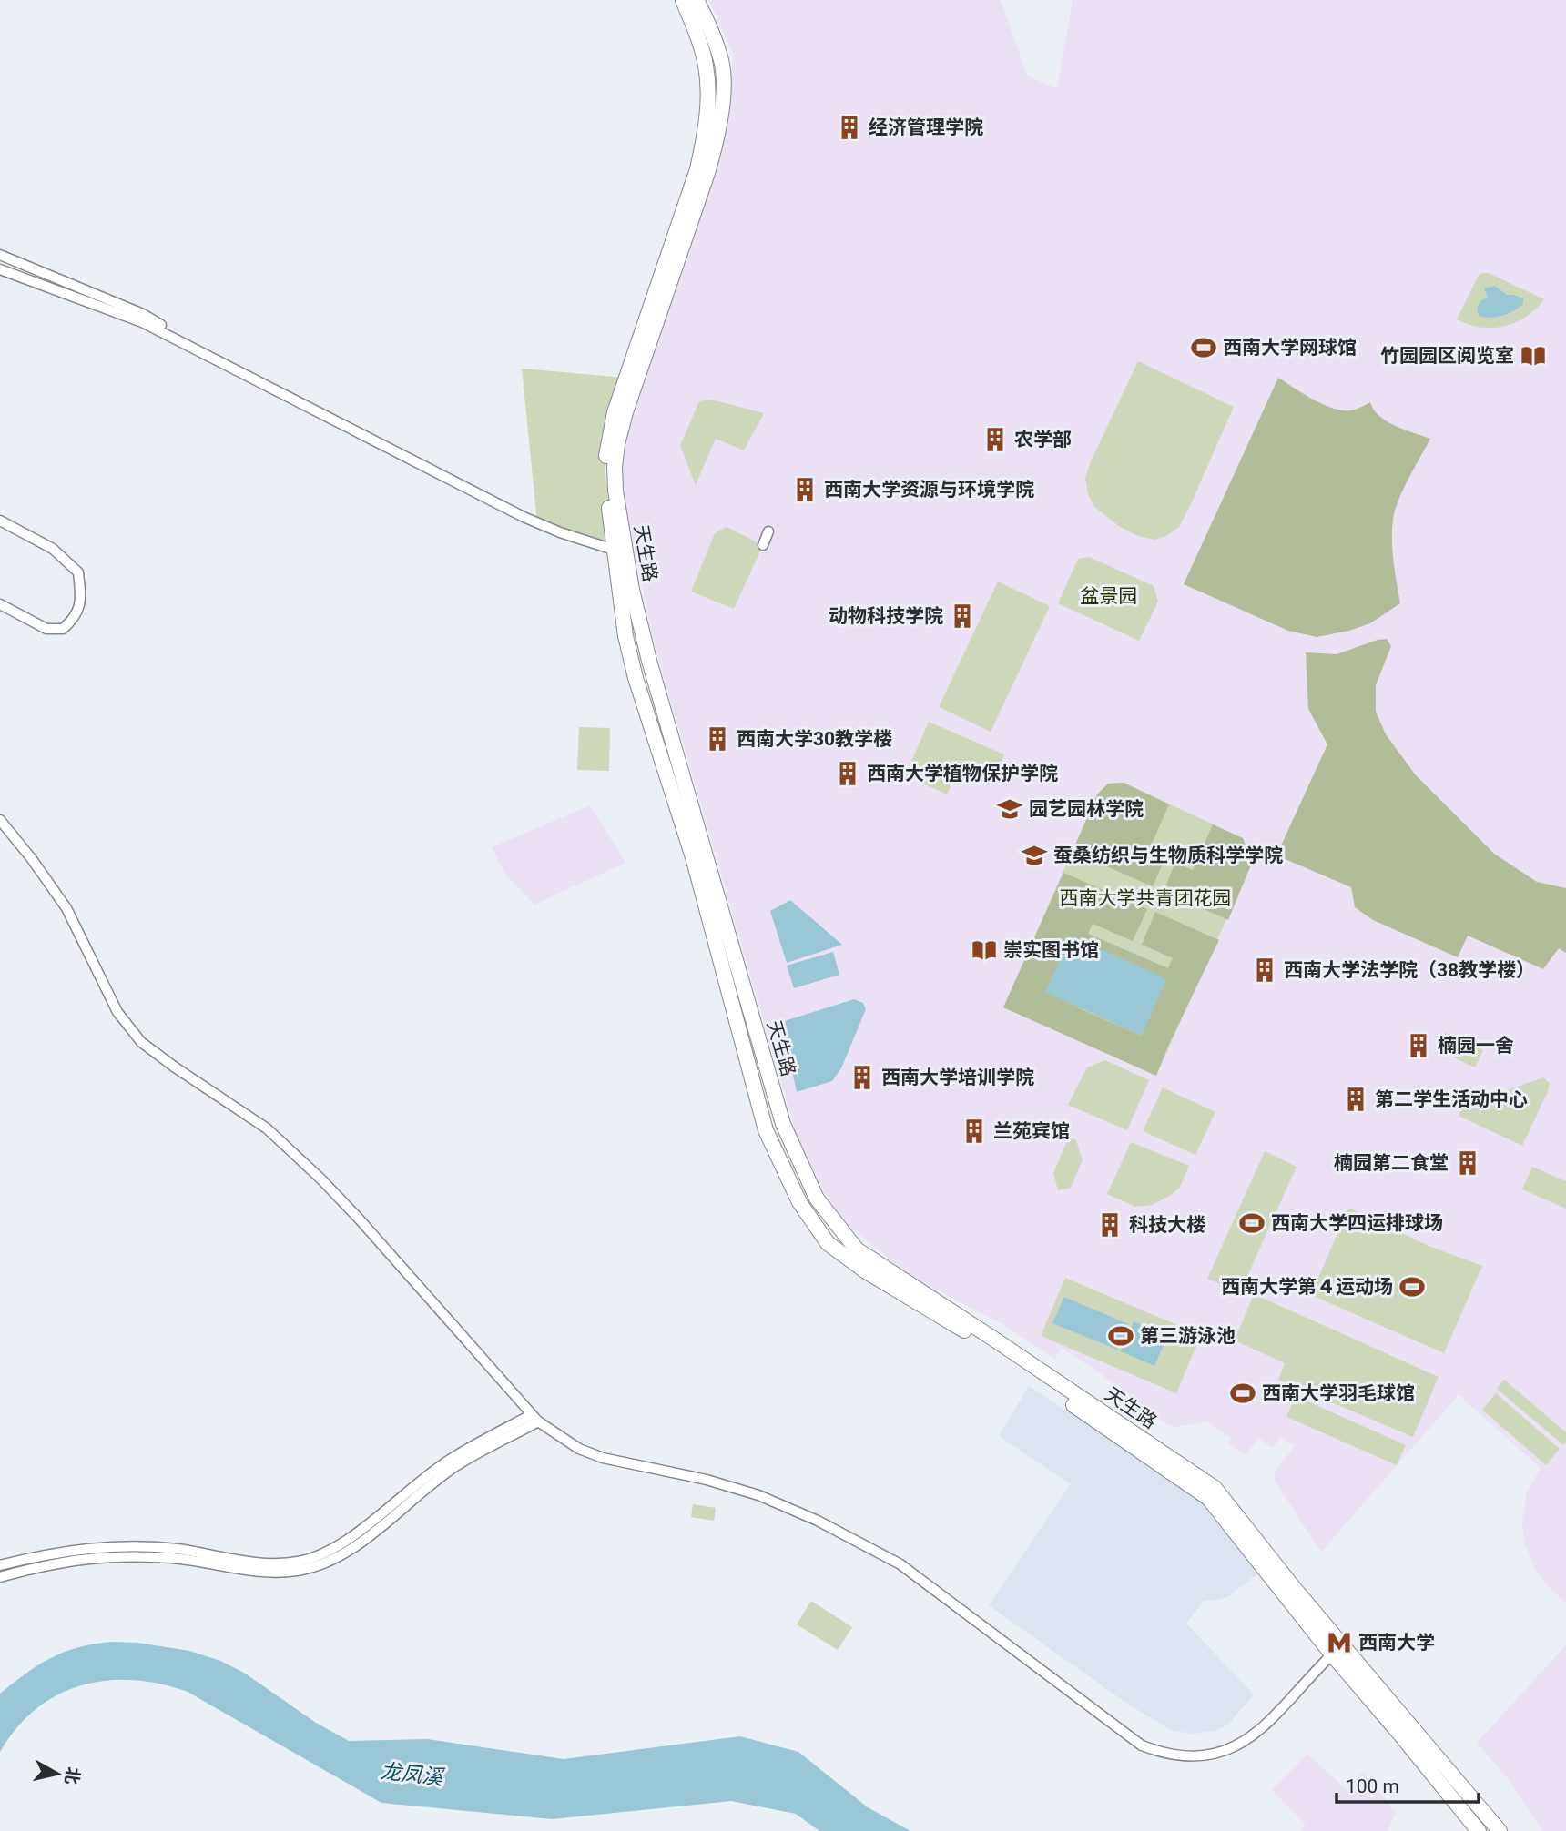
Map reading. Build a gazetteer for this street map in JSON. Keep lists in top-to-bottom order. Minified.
{"streets":{"highway":["天生路"]},"water":["龙凤溪"],"parks":["盆景园","西南大学共青团花园"],"places":{"building":["经济管理学院","农学部","西南大学资源与环境学院","动物科技学院","西南大学30教学楼","西南大学植物保护学院","西南大学法学院（38教学楼）","楠园一舍","西南大学培训学院","第二学生活动中心","兰苑宾馆","楠园第二食堂","科技大楼"],"sports":["西南大学网球馆","西南大学四运排球场","西南大学第４运动场","第三游泳池","西南大学羽毛球馆"],"library":["竹园园区阅览室","崇实图书馆"],"school or university":["园艺园林学院","蚕桑纺织与生物质科学学院"],"metro station":["西南大学"]},"scale_bar":"100 m","north":"right"}
